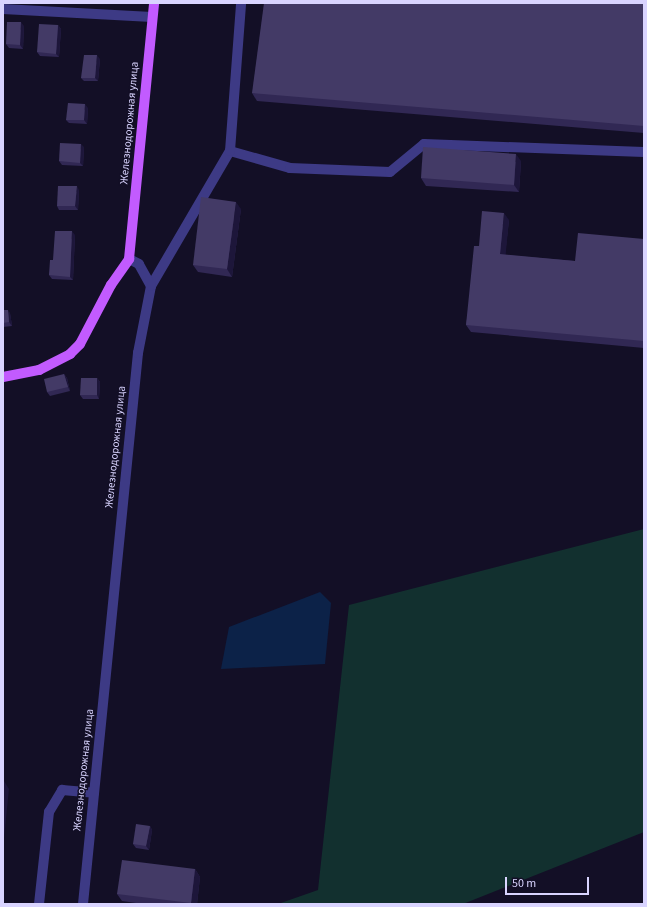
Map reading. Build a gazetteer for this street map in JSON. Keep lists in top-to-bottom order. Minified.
{"streets":{"main road":["Железнодорожная улица"]},"scale_bar":"50 m"}
